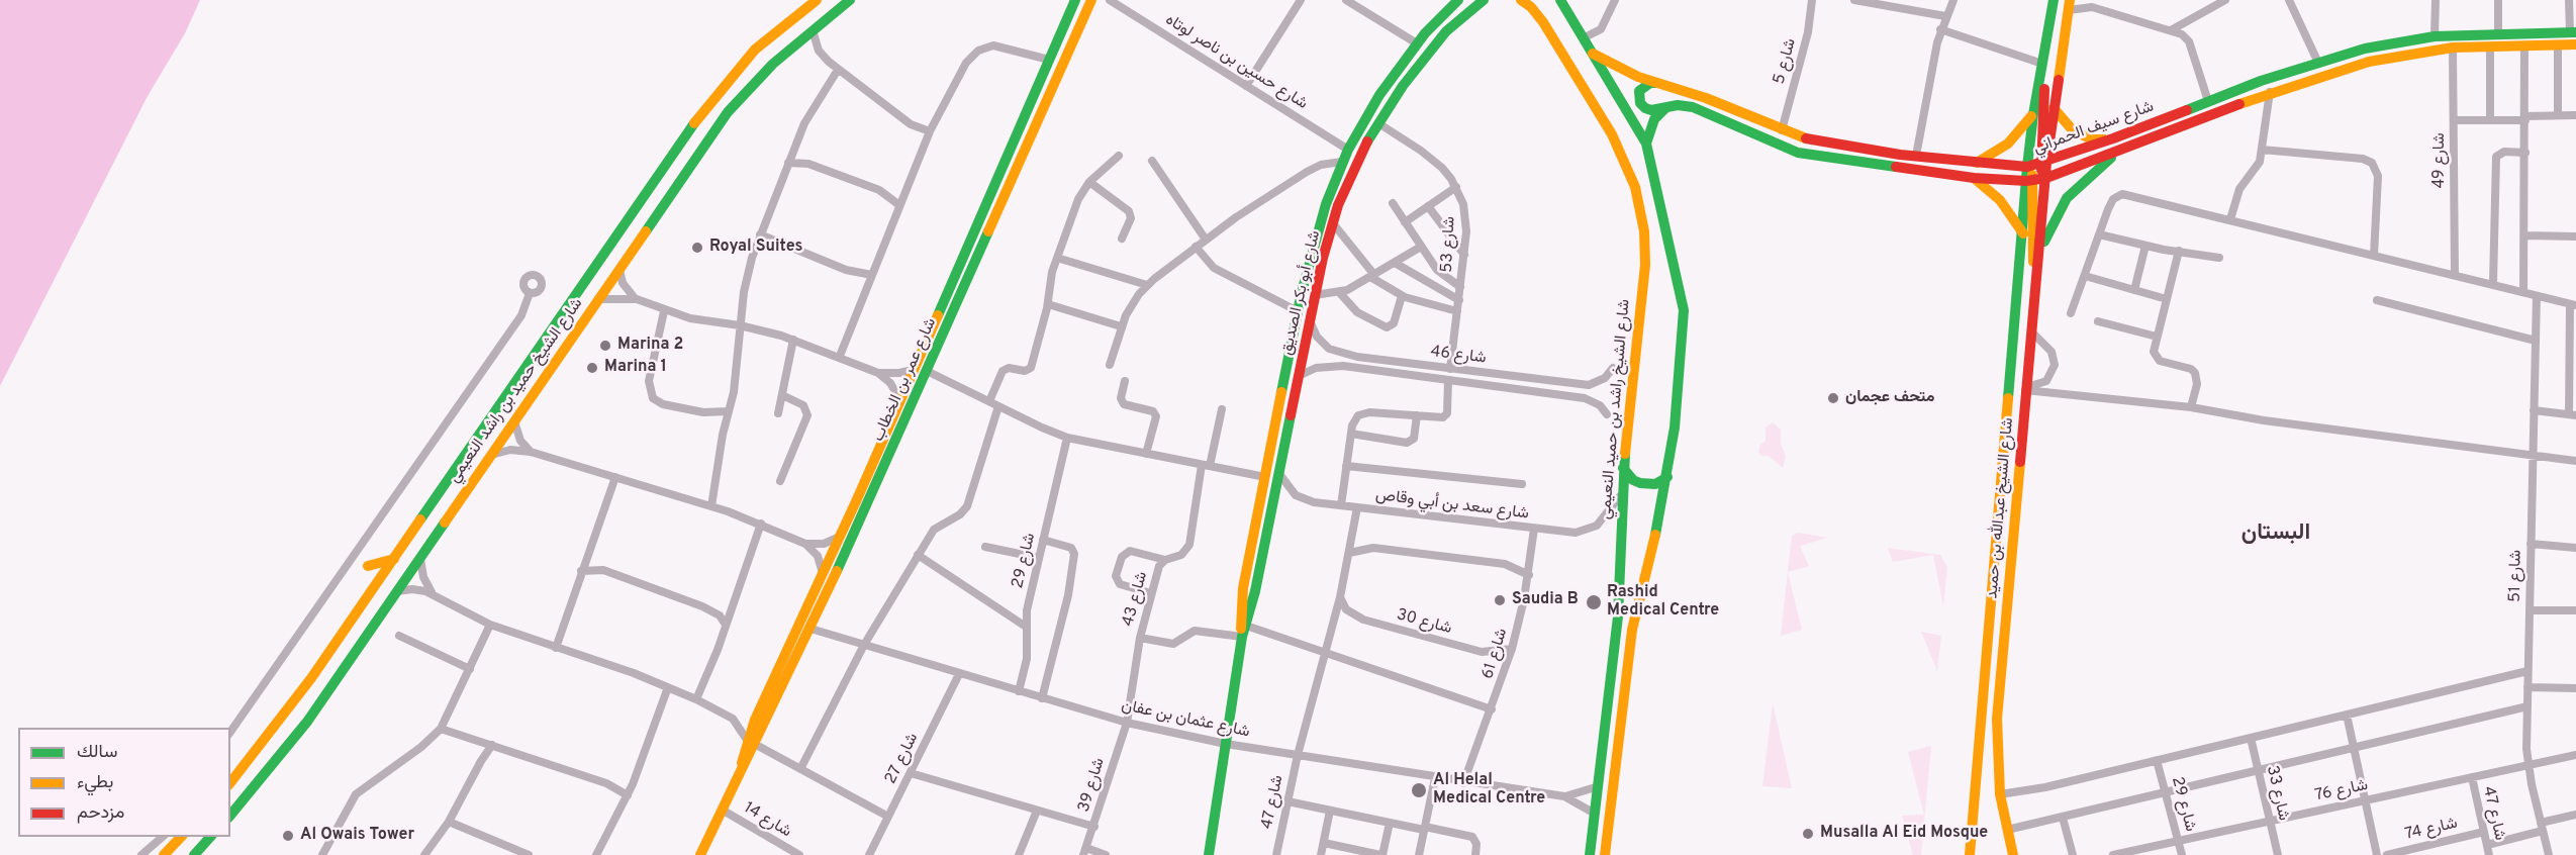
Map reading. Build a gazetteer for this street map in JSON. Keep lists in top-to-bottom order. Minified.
{"streets":{"street":["شارع 5","شارع حسين بن ناصر لوتاه","شارع سيف الحمراني","شارع 49","شارع 53","شارع أبو بكر الصديق","شارع 46","شارع عمر بن الخطاب","شارع الشيخ حميد بن راشد النعيمي","شارع الشيخ راشد بن حميد النعيمي","شارع سعد بن أبي وقاص","شارع الشيخ عبدالله بن حميد","شارع 29","شارع 51","شارع 43","شارع 30","شارع 61","شارع عثمان بن عفان","شارع 27","شارع 39","شارع 76","شارع 33","شارع 47","شارع 14","شارع 74"]},"crossings":[["شارع 5","شارع سيف الحمراني"],["شارع حسين بن ناصر لوتاه","شارع أبو بكر الصديق"],["شارع سيف الحمراني","شارع 49"],["شارع سيف الحمراني","شارع الشيخ عبدالله بن حميد"],["شارع 53","شارع أبو بكر الصديق"],["شارع 53","شارع 46"],["شارع أبو بكر الصديق","شارع 46"],["شارع أبو بكر الصديق","شارع سعد بن أبي وقاص"],["شارع أبو بكر الصديق","شارع عثمان بن عفان"],["شارع عمر بن الخطاب","شارع عثمان بن عفان"],["شارع عمر بن الخطاب","شارع 14"],["شارع الشيخ راشد بن حميد النعيمي","شارع سعد بن أبي وقاص"],["شارع الشيخ راشد بن حميد النعيمي","شارع عثمان بن عفان"],["شارع سعد بن أبي وقاص","شارع 61"],["شارع سعد بن أبي وقاص","شارع 47"],["شارع 29","شارع عثمان بن عفان"],["شارع 29","شارع 76"],["شارع 51","شارع 76"],["شارع 43","شارع عثمان بن عفان"],["شارع 43","شارع 39"],["شارع 30","شارع 61"],["شارع 30","شارع 47"],["شارع 61","شارع عثمان بن عفان"],["شارع عثمان بن عفان","شارع 27"],["شارع عثمان بن عفان","شارع 39"],["شارع عثمان بن عفان","شارع 47"],["شارع 76","شارع 33"],["شارع 76","شارع 47"],["شارع 47","شارع 74"]],"districts":["البستان"],"places":["Royal Suites","Marina 2","Marina 1","متحف عجمان","Saudia B","Rashid Medical Centre","Al Helal Medical Centre","Musalla Al Eid Mosque","Al Owais Tower"],"legend":["سالك","بطيء","مزدحم"]}
